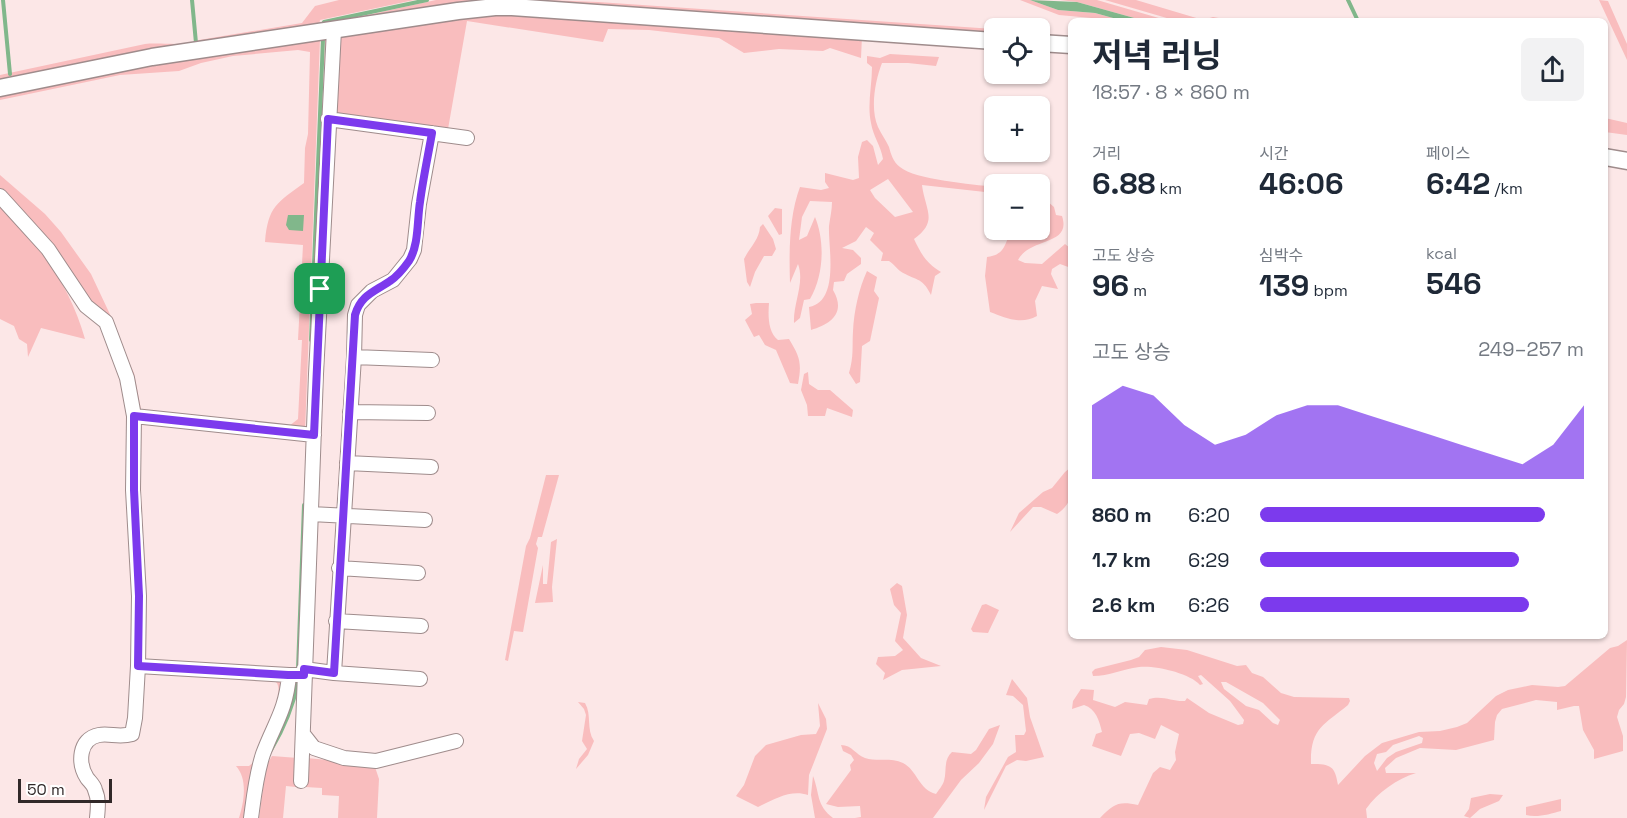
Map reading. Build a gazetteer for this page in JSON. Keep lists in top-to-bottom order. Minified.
{"scale_bar":"50 m","page":{"map_buttons":["+","−"],"heading":["저녁 러닝","18:57 · 8 × 860 m"],"stats":[["거리","6.88 km"],["시간","46:06"],["페이스","6:42 /km"],["고도 상승","96 m"],["심박수","139 bpm"],["kcal","546"]],"chart":["고도 상승","249–257 m"],"list":[{"name":"860 m","note":"6:20"},{"name":"1.7 km","note":"6:29"},{"name":"2.6 km","note":"6:26"}],"scale":"50 m"}}
